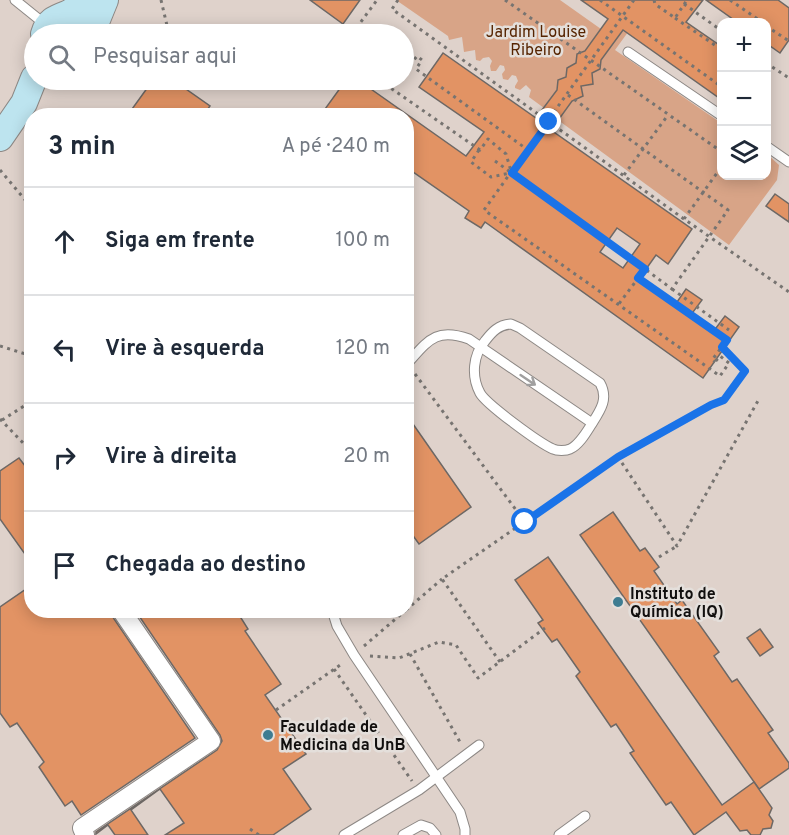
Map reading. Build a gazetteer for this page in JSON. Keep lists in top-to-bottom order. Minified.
{"parks":["Jardim Louise Ribeiro"],"places":["Instituto de Química (IQ)","Faculdade de Medicina da UnB"],"page":{"map_buttons":["+","−"],"search":"Pesquisar aqui","heading":["3 min","A pé · 240 m"],"list":[["Siga em frente","100 m"],["Vire à esquerda","120 m"],["Vire à direita","20 m"],"Chegada ao destino"]}}
